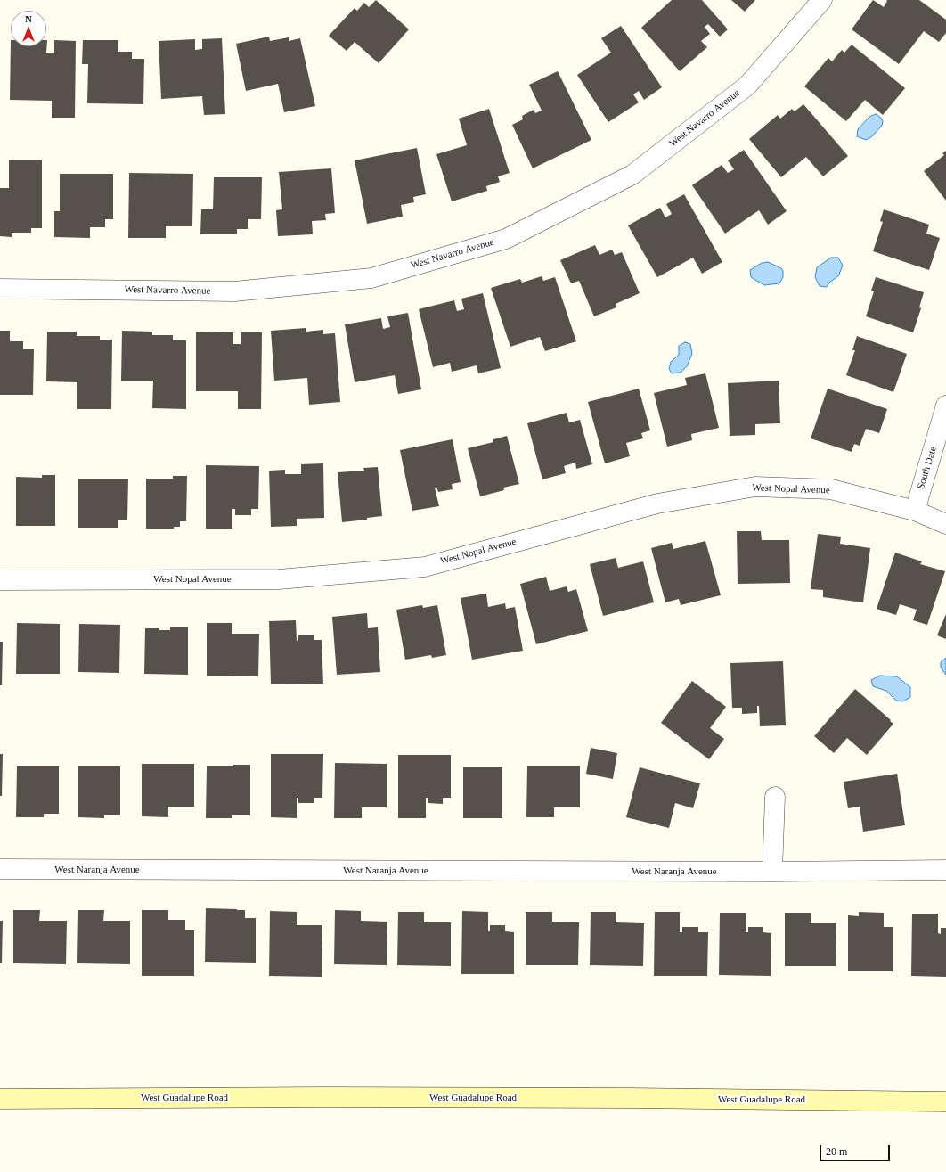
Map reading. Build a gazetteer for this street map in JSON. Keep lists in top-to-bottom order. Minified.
{"streets":{"main road":["West Guadalupe Road"],"street":["West Navarro Avenue","South Date","West Nopal Avenue","West Naranja Avenue"]},"crossings":[["South Date","West Nopal Avenue"]],"scale_bar":"20 m","north":"top"}
